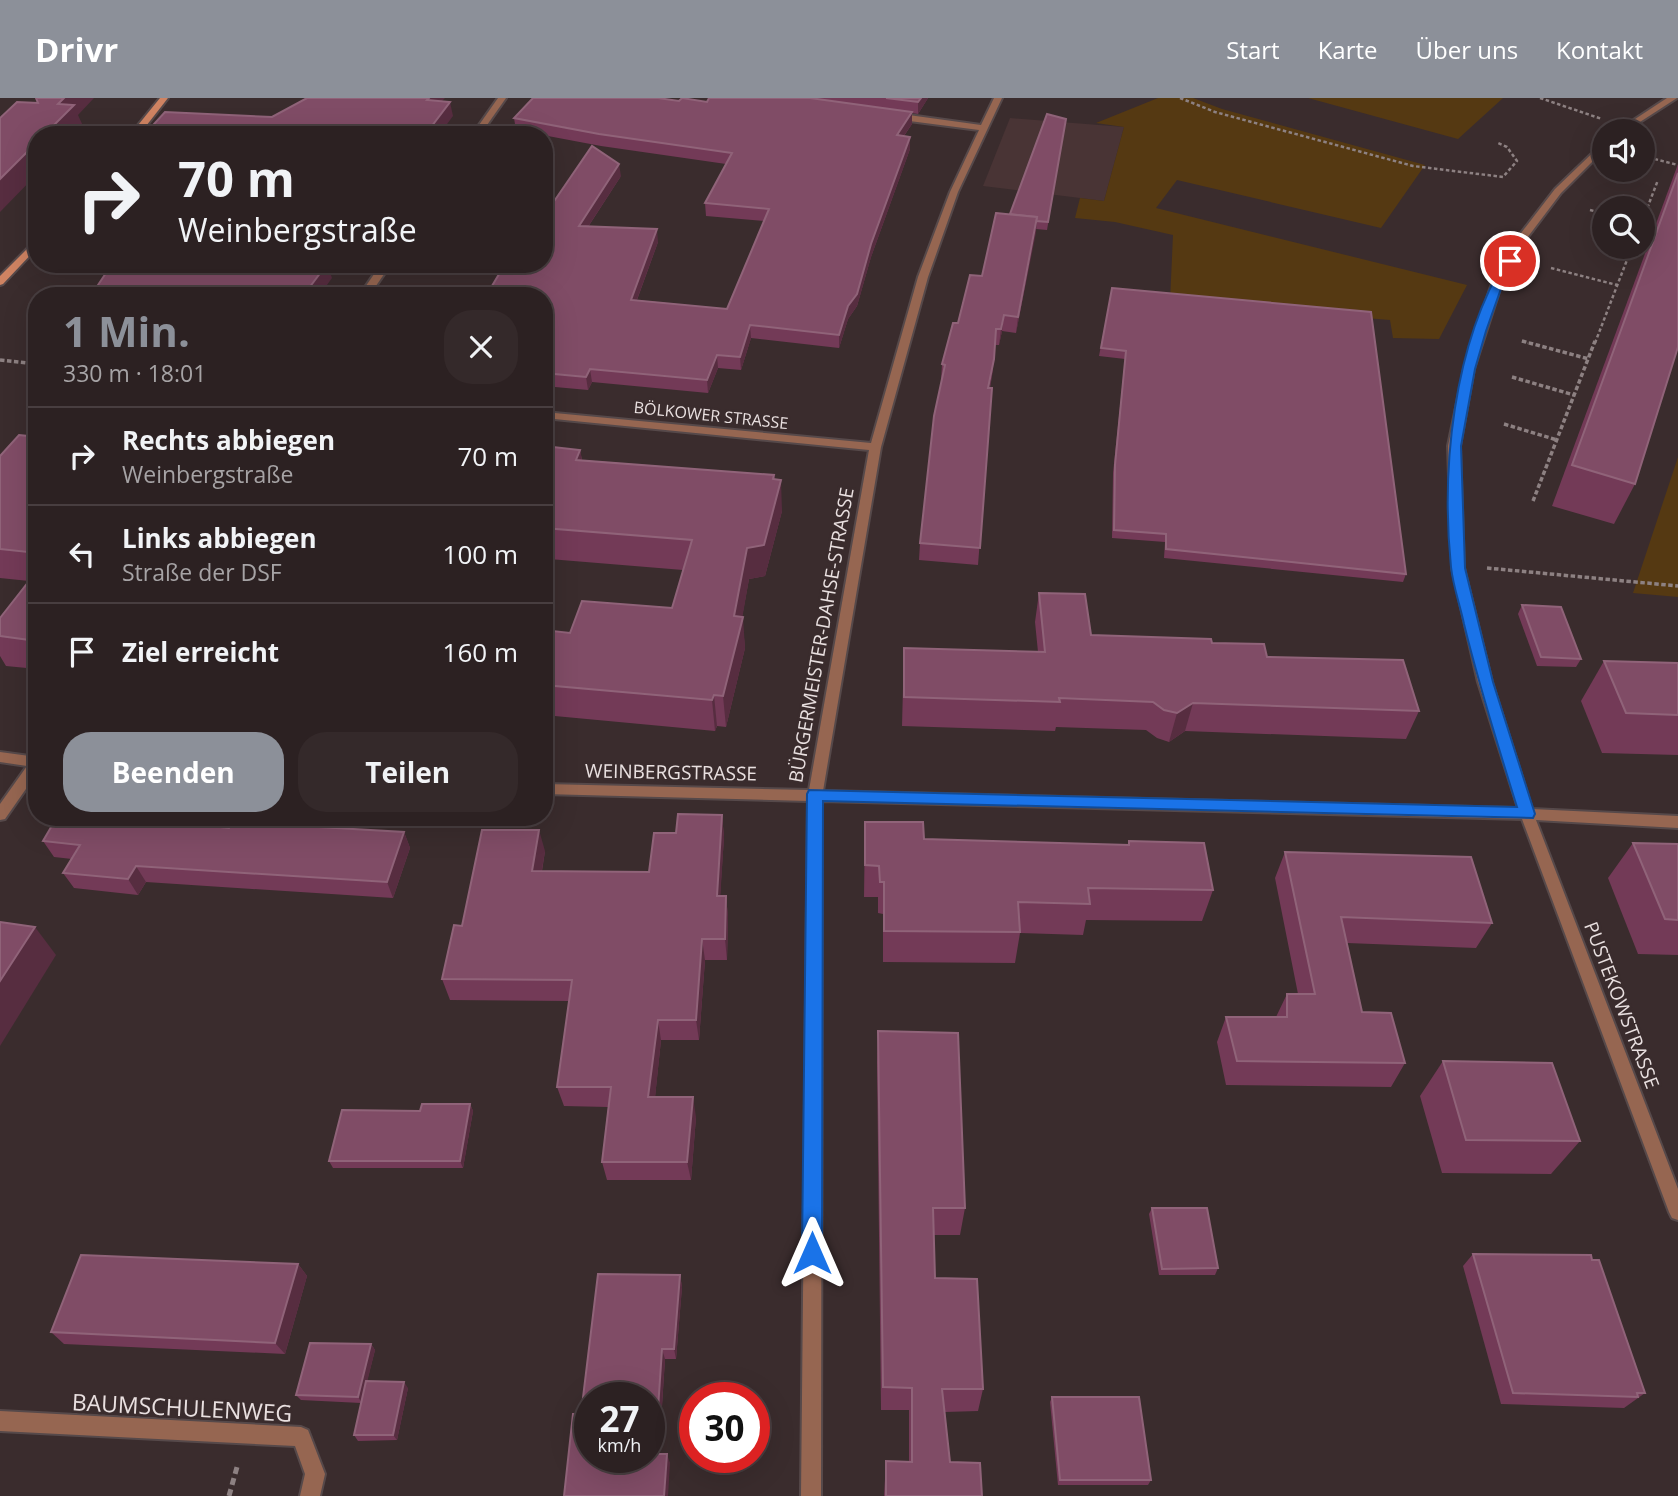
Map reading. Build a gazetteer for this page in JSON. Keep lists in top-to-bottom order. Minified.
{"streets":{"street":["BÖLKOWER STRASSE","BÜRGERMEISTER-DAHSE-STRASSE","WEINBERGSTRASSE","PUSTEKOWSTRASSE","BAUMSCHULENWEG"]},"crossings":[["BÖLKOWER STRASSE","BÜRGERMEISTER-DAHSE-STRASSE"],["BÜRGERMEISTER-DAHSE-STRASSE","WEINBERGSTRASSE"],["WEINBERGSTRASSE","PUSTEKOWSTRASSE"]],"page":{"header":"Drivr","nav":["Start","Karte","Über uns","Kontakt"],"turn":["70 m","Weinbergstraße"],"heading":["1 Min.","330 m · 18:01"],"list":[{"name":"Rechts abbiegen","note":"Weinbergstraße","value":"70 m"},{"name":"Links abbiegen","note":"Straße der DSF","value":"100 m"},{"name":"Ziel erreicht","value":"160 m"}],"buttons":["Beenden","Teilen"],"speed":"27 km/h","limit":"30"}}
